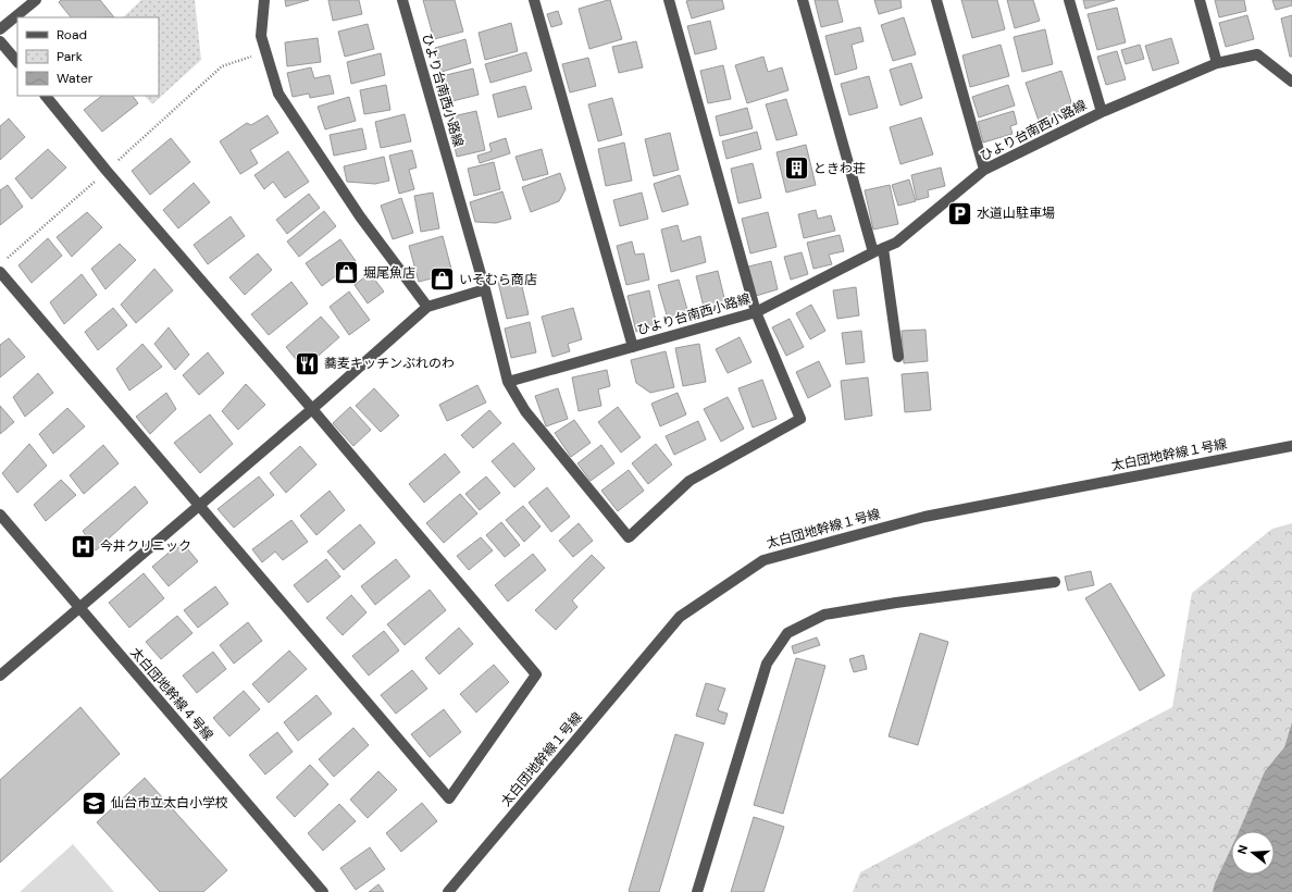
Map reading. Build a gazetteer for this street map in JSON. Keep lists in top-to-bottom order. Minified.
{"streets":{"street":["ひより台南西小路線","太白団地幹線１号線","太白団地幹線４号線"]},"places":{"building":["ときわ荘"],"parking":["水道山駐車場"],"shop":["堀尾魚店","いそむら商店"],"restaurant":["蕎麦キッチンぶれのわ"],"hospital":["今井クリニック"],"school or university":["仙台市立太白小学校"]},"legend":["Road","Park","Water"],"north":"left"}
